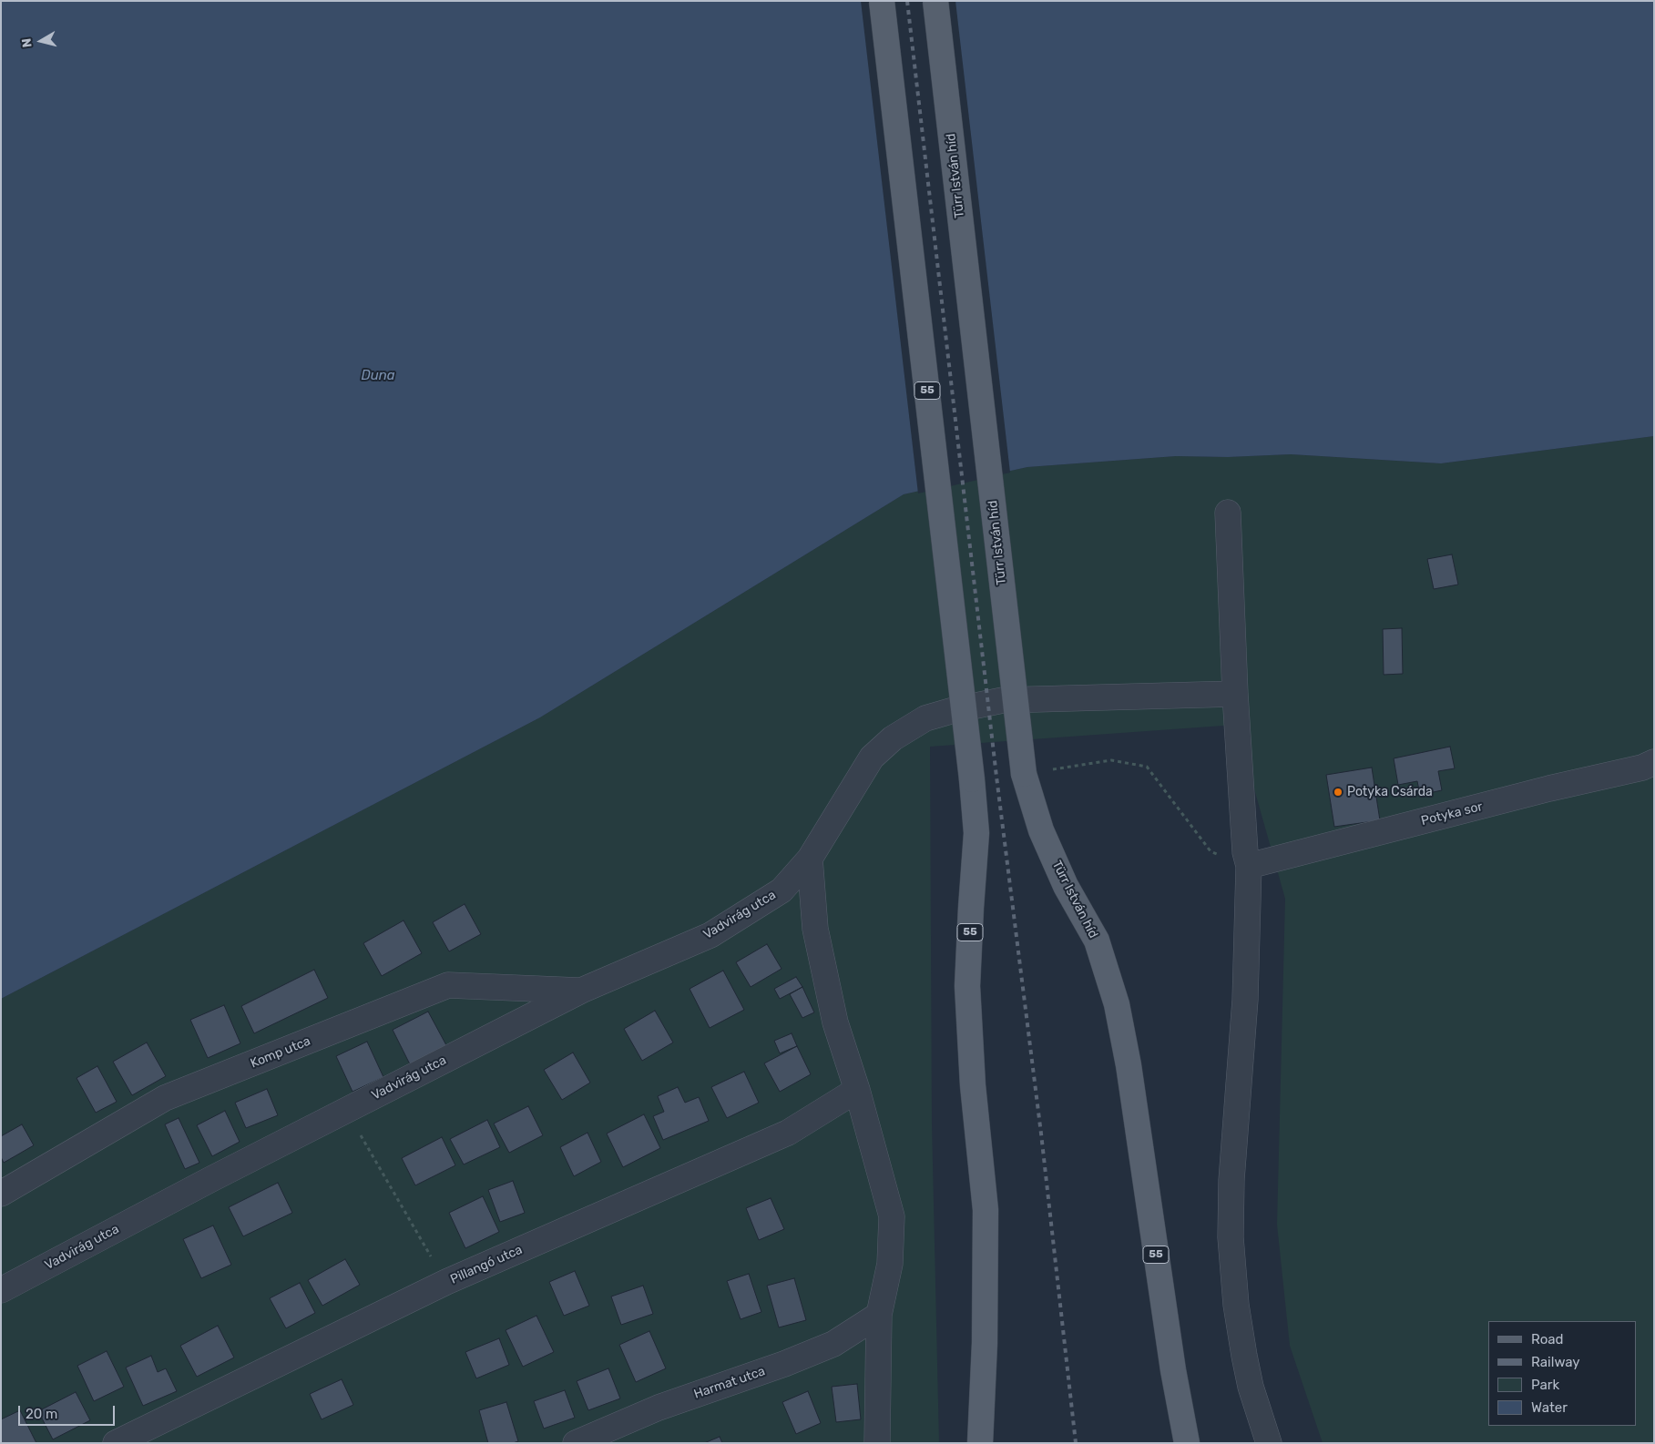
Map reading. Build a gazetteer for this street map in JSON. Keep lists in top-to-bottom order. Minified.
{"streets":{"main road":["Türr István híd","55"],"street":["Potyka sor","Vadvirág utca","Komp utca","Pillangó utca","Harmat utca"]},"crossings":[["Vadvirág utca","Komp utca"]],"water":["Duna"],"places":["Potyka Csárda"],"legend":["Road","Railway","Park","Water"],"scale_bar":"20 m","north":"left"}
